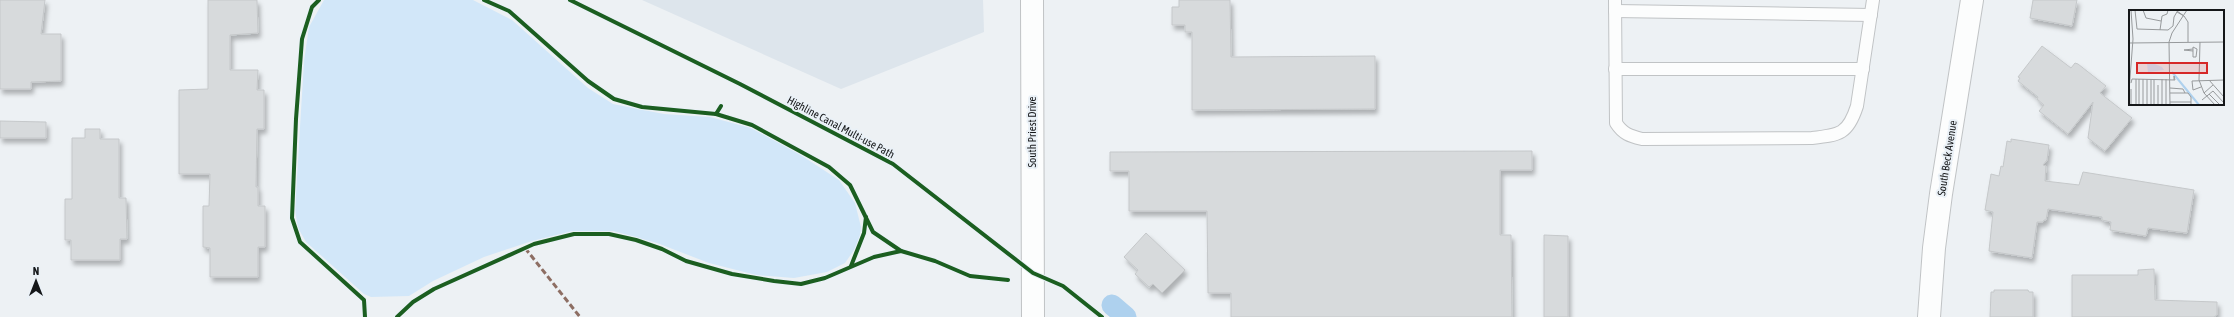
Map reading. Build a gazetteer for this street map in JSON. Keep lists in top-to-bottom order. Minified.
{"streets":{"street":["South Priest Drive","South Beck Avenue"],"cycle path":["Highline Canal Multi-use Path"]},"north":"top"}
